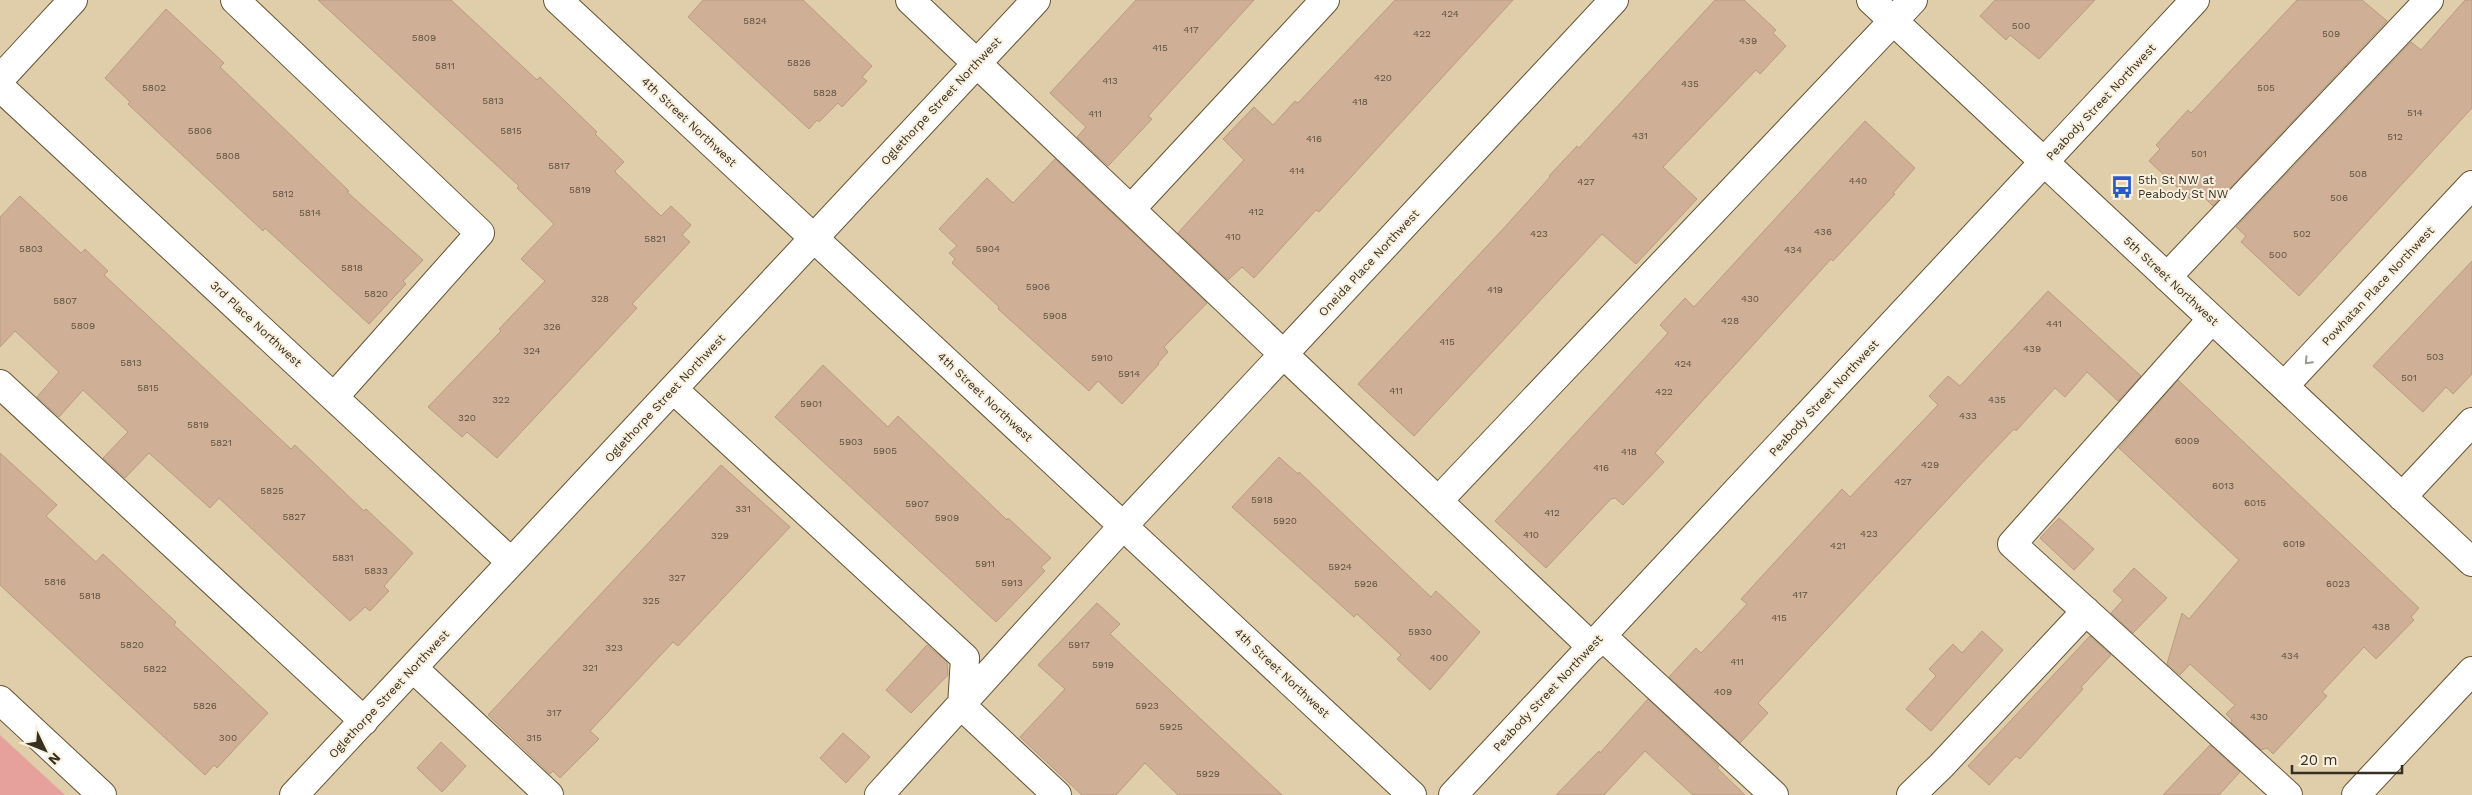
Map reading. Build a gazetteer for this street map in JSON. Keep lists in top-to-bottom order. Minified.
{"streets":{"street":["Oglethorpe Street Northwest","Peabody Street Northwest","4th Street Northwest","Oneida Place Northwest","5th Street Northwest","Powhatan Place Northwest","3rd Place Northwest"]},"crossings":[["Oglethorpe Street Northwest","4th Street Northwest"],["Oglethorpe Street Northwest","3rd Place Northwest"],["Peabody Street Northwest","5th Street Northwest"],["4th Street Northwest","Oneida Place Northwest"],["5th Street Northwest","Powhatan Place Northwest"]],"places":{"bus stop":["5th St NW at Peabody St NW"]},"house_numbers":["424","5824","500","417","422","509","5809","439","415","5826","5811","420","413","435","5802","505","5828","5813","418","514","411","5806","5815","431","512","416","501","5808","5817","414","508","440","427","5819","5812","506","412","5814","436","423","502","410","5821","5803","5904","434","500","5818","5906","419","5820","328","430","5807","5908","428","441","5809","326","415","439","324","503","5910","5813","424","5914","501","5815","411","422","322","435","5901","433","320","5819","6009","5903","5821","5905","418","429","416","427","6013","5825","5918","6015","5907","331","412","5827","5909","5920","423","410","329","6019","421","5831","5911","5924","5833","327","5816","5913","5926","6023","417","5818","325","415","438","5930","5820","5917","323","434","400","411","5919","321","5822","409","5826","5923","317","430","5925","300","315","5929"],"scale_bar":"20 m","north":"bottom right"}
